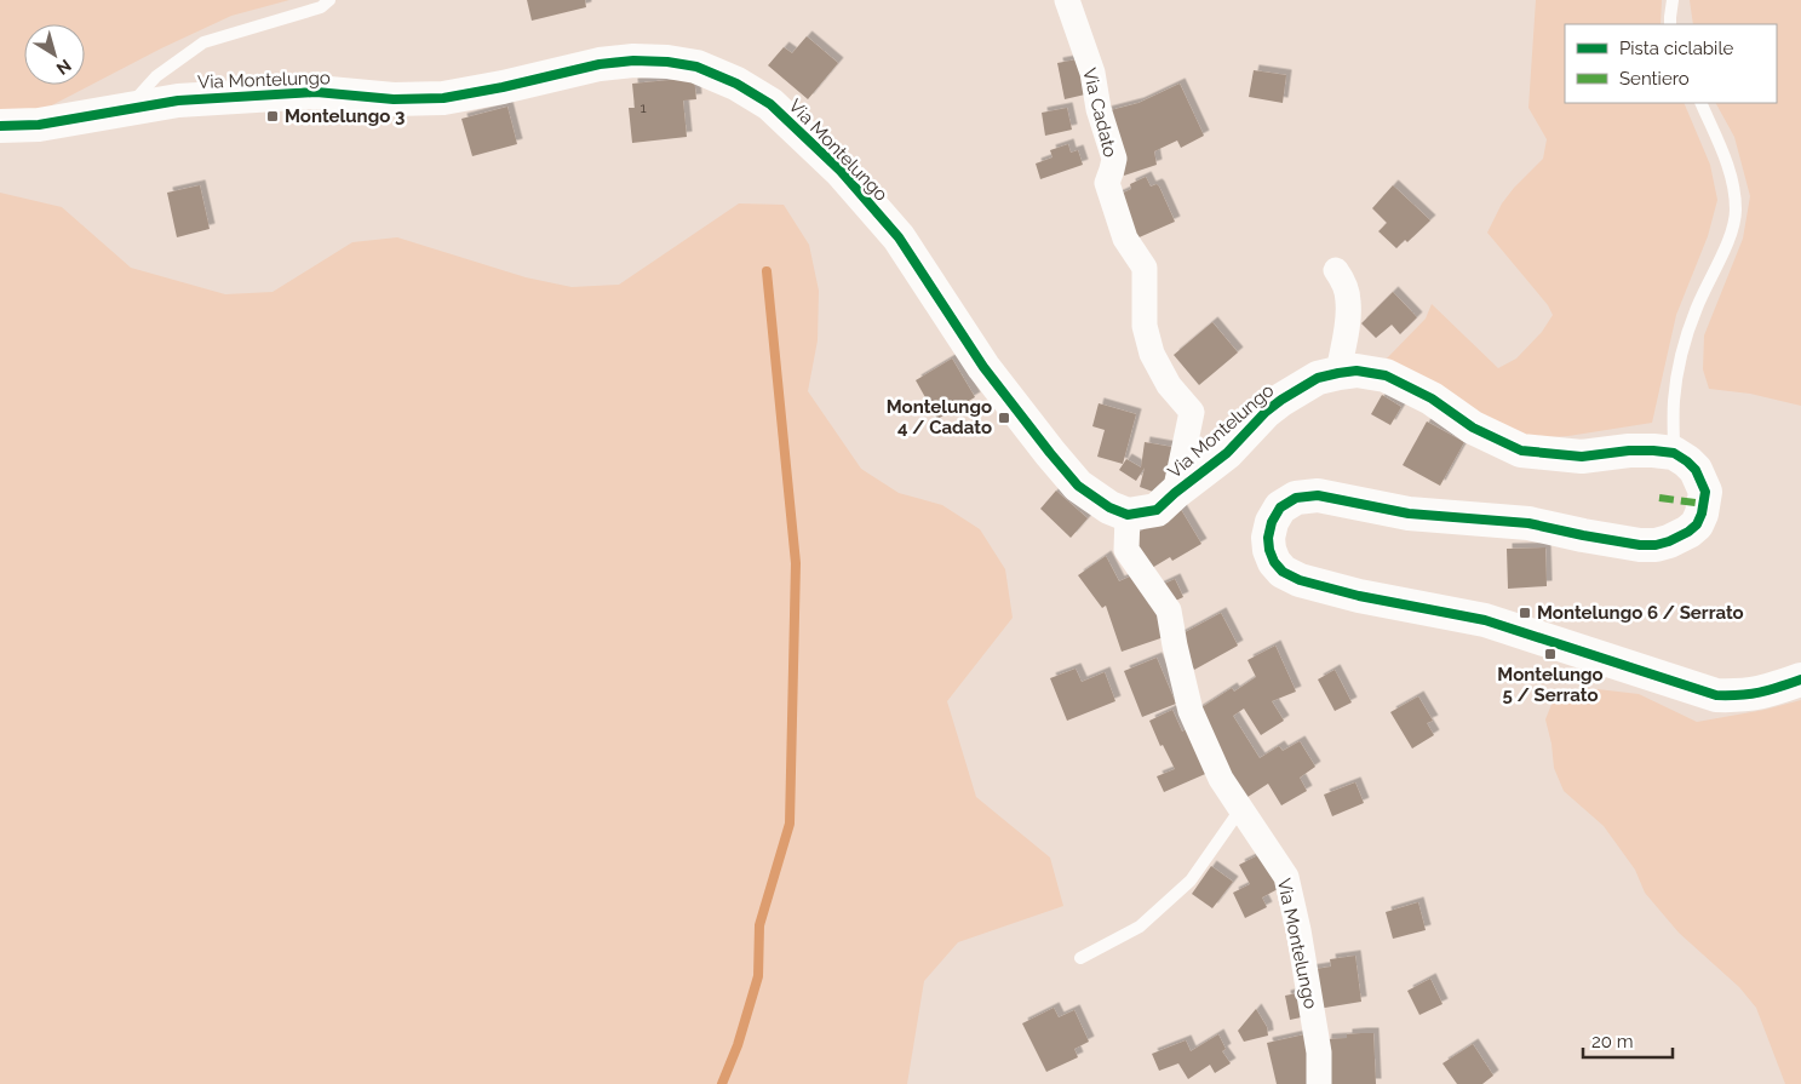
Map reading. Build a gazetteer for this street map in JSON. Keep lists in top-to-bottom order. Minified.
{"streets":{"street":["Via Montelungo","Via Cadato"]},"crossings":[["Via Montelungo","Via Cadato"]],"places":{"transit":["Montelungo 3","Montelungo 4 / Cadato","Montelungo 6 / Serrato","Montelungo 5 / Serrato"]},"house_numbers":["1"],"legend":["Pista ciclabile","Sentiero"],"scale_bar":"20 m","north":"bottom right"}
